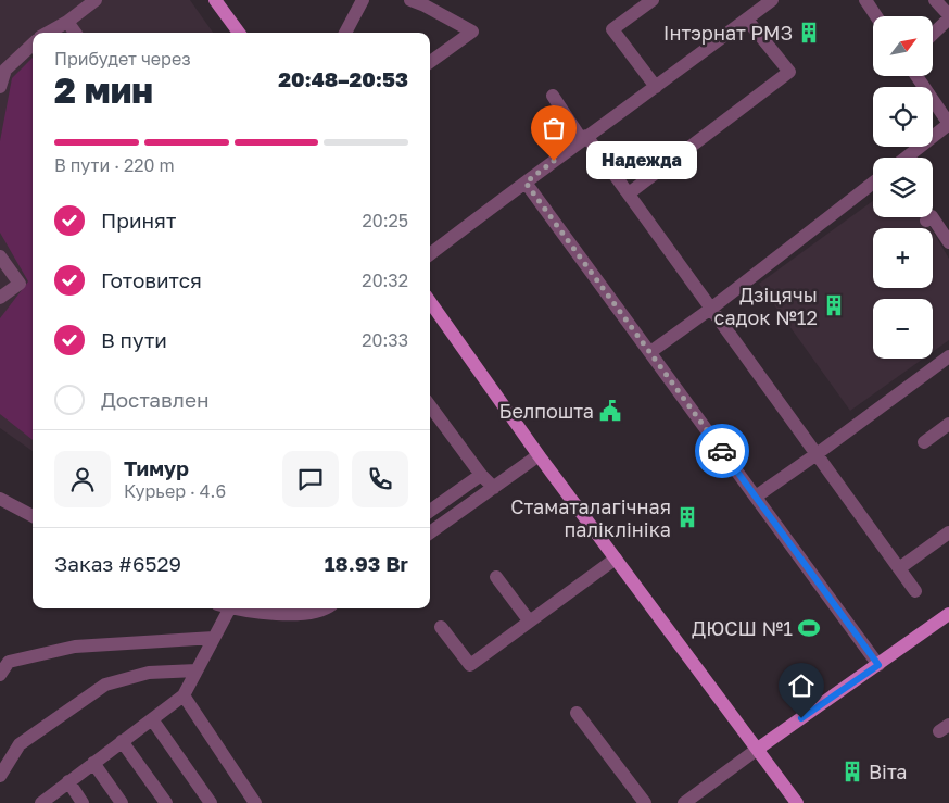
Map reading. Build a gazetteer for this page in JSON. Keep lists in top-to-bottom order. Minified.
{"places":{"building":["Інтэрнат РМЗ","Дзіцячы садок №12","Стаматалагічная паліклініка","Віта"],"other":["Надежда"],"public building":["Белпошта"],"sports":["ДЮСШ №1"]},"north":"top right","page":{"map_buttons":["+","−"],"heading":["2 мин","Прибудет через","20:48–20:53"],"panel":["Тимур","Курьер · 4.6","Заказ #6529","18.93 Br"],"bar":"В пути · 220 m","bubble":"Надежда","list":[["Принят","20:25"],["Готовится","20:32"],["В пути","20:33"],"Доставлен"]}}
